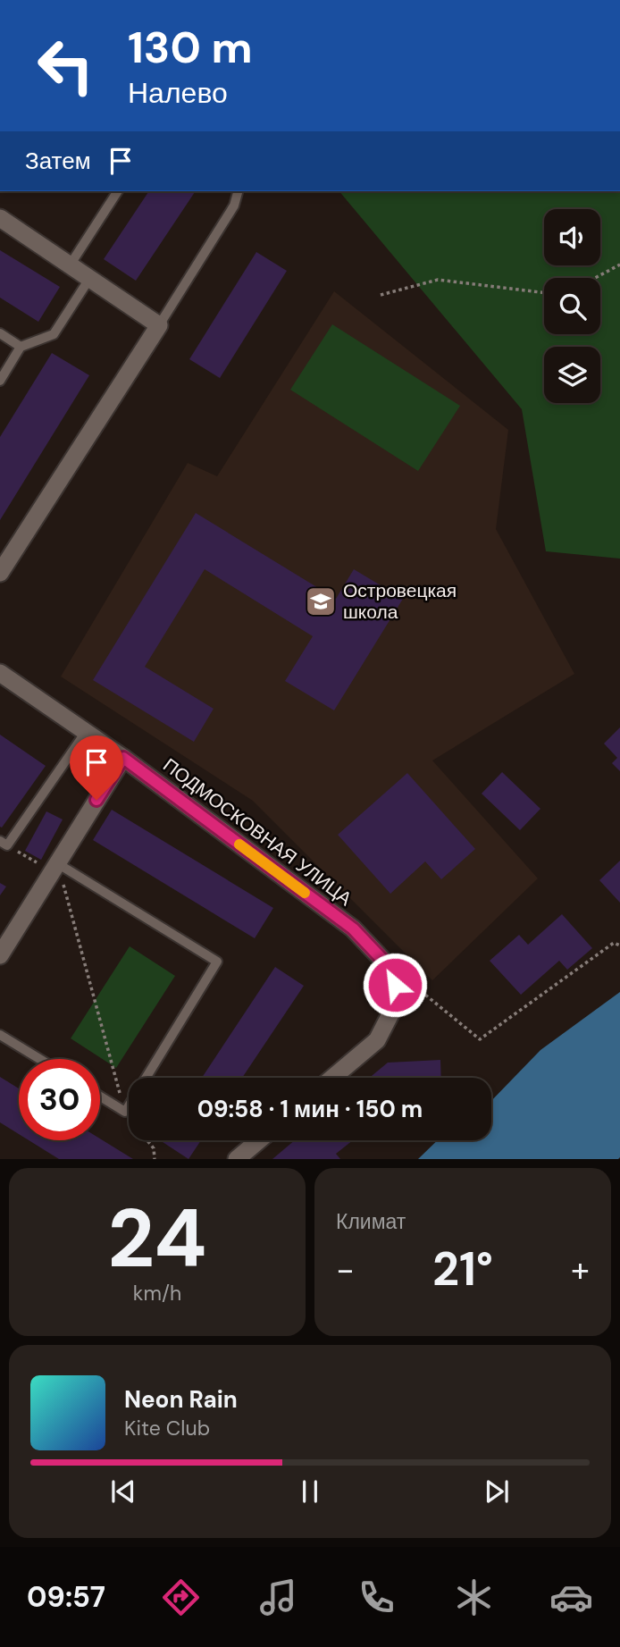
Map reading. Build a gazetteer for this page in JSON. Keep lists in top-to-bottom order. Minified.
{"streets":{"street":["ПОДМОСКОВНАЯ УЛИЦА"]},"places":{"school or university":["Островецкая школа"]},"page":{"turn":["130 m","Налево"],"then":"Затем","limit":"30","trip":"09:58 · 1 мин · 150 m","tile":[["24","km/h"],"Климат"],"heat":["−","21°","+"],"song":["Neon Rain","Kite Club"],"tabs":"09:57"}}
